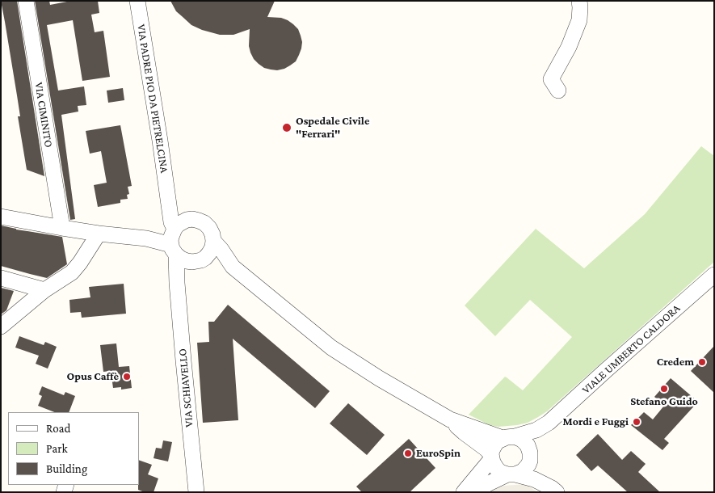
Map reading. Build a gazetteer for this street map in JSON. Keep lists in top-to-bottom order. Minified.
{"streets":{"street":["VIA PADRE PIO DA PIETRELCINA","VIA CIMINITO","VIALE UMBERTO CALDORA","VIA SCHIAVELLO"]},"crossings":[["VIA PADRE PIO DA PIETRELCINA","VIA SCHIAVELLO"]],"places":["Ospedale Civile \"Ferrari\"","Credem","Opus Caffè","Stefano Guido","Mordi e Fuggi","EuroSpin"],"legend":["Road","Park","Building"]}
